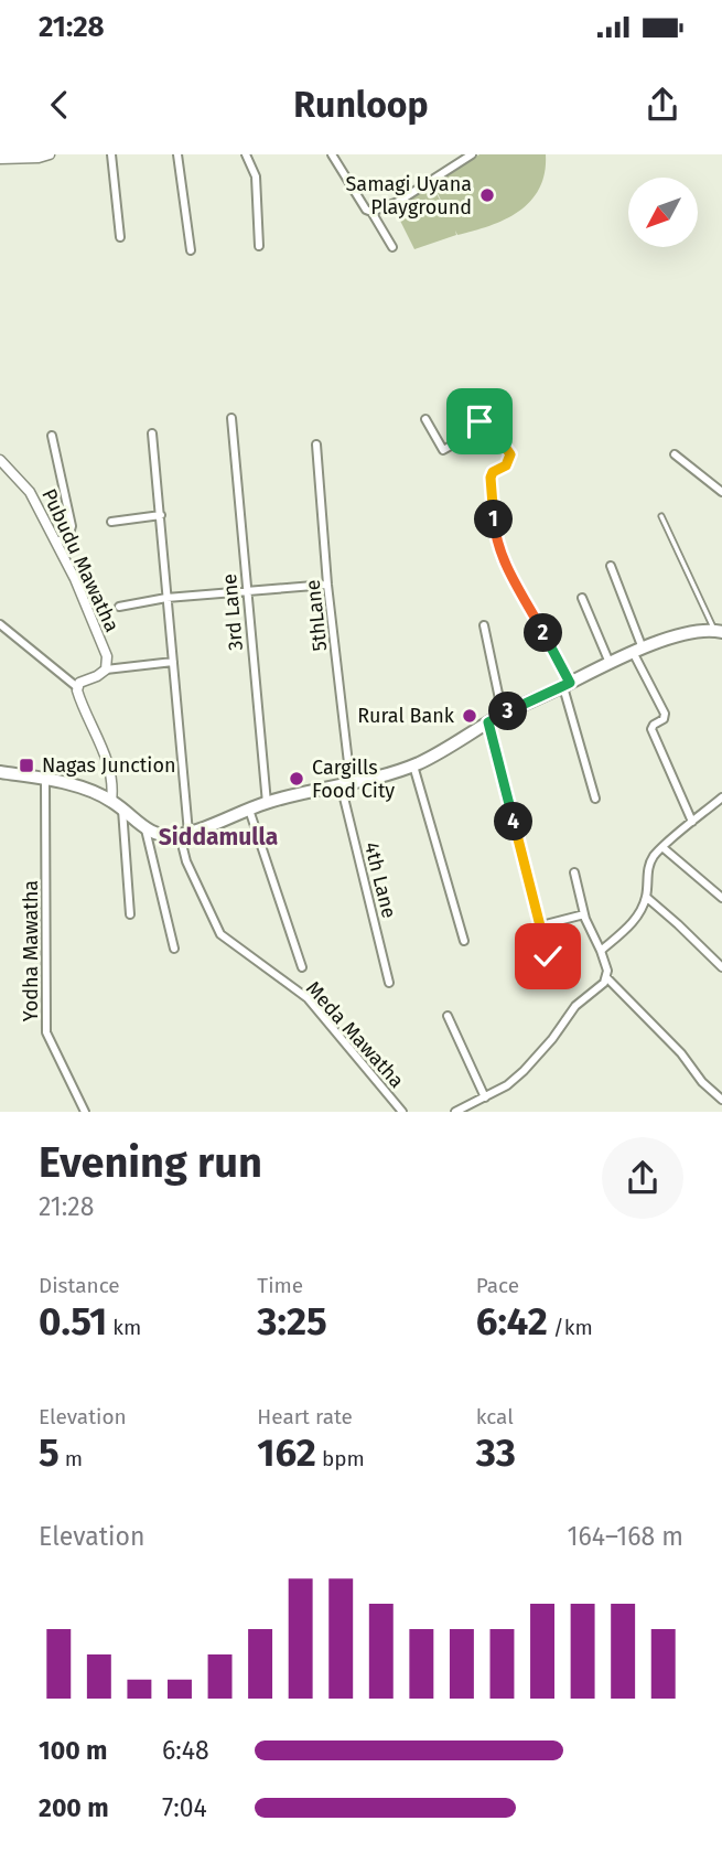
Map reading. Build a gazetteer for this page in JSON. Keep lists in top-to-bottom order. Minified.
{"streets":{"street":["Pubudu Mawatha","3rd Lane","5thLane","4th Lane","Yodha Mawatha","Meda Mawatha"]},"crossings":[["5thLane","4th Lane"]],"districts":["Siddamulla"],"places":{"other":["Samagi Uyana Playground","Rural Bank","Cargills Food City"],"transit":["Nagas Junction"]},"north":"bottom left","page":{"status":"21:28","header":"Runloop","pins":["1","2","3","4"],"heading":["Evening run","21:28"],"stats":[["Distance","0.51 km"],["Time","3:25"],["Pace","6:42 /km"],["Elevation","5 m"],["Heart rate","162 bpm"],["kcal","33"]],"chart":["Elevation","164–168 m"],"list":[{"name":"100 m","note":"6:48"},{"name":"200 m","note":"7:04"}]}}
